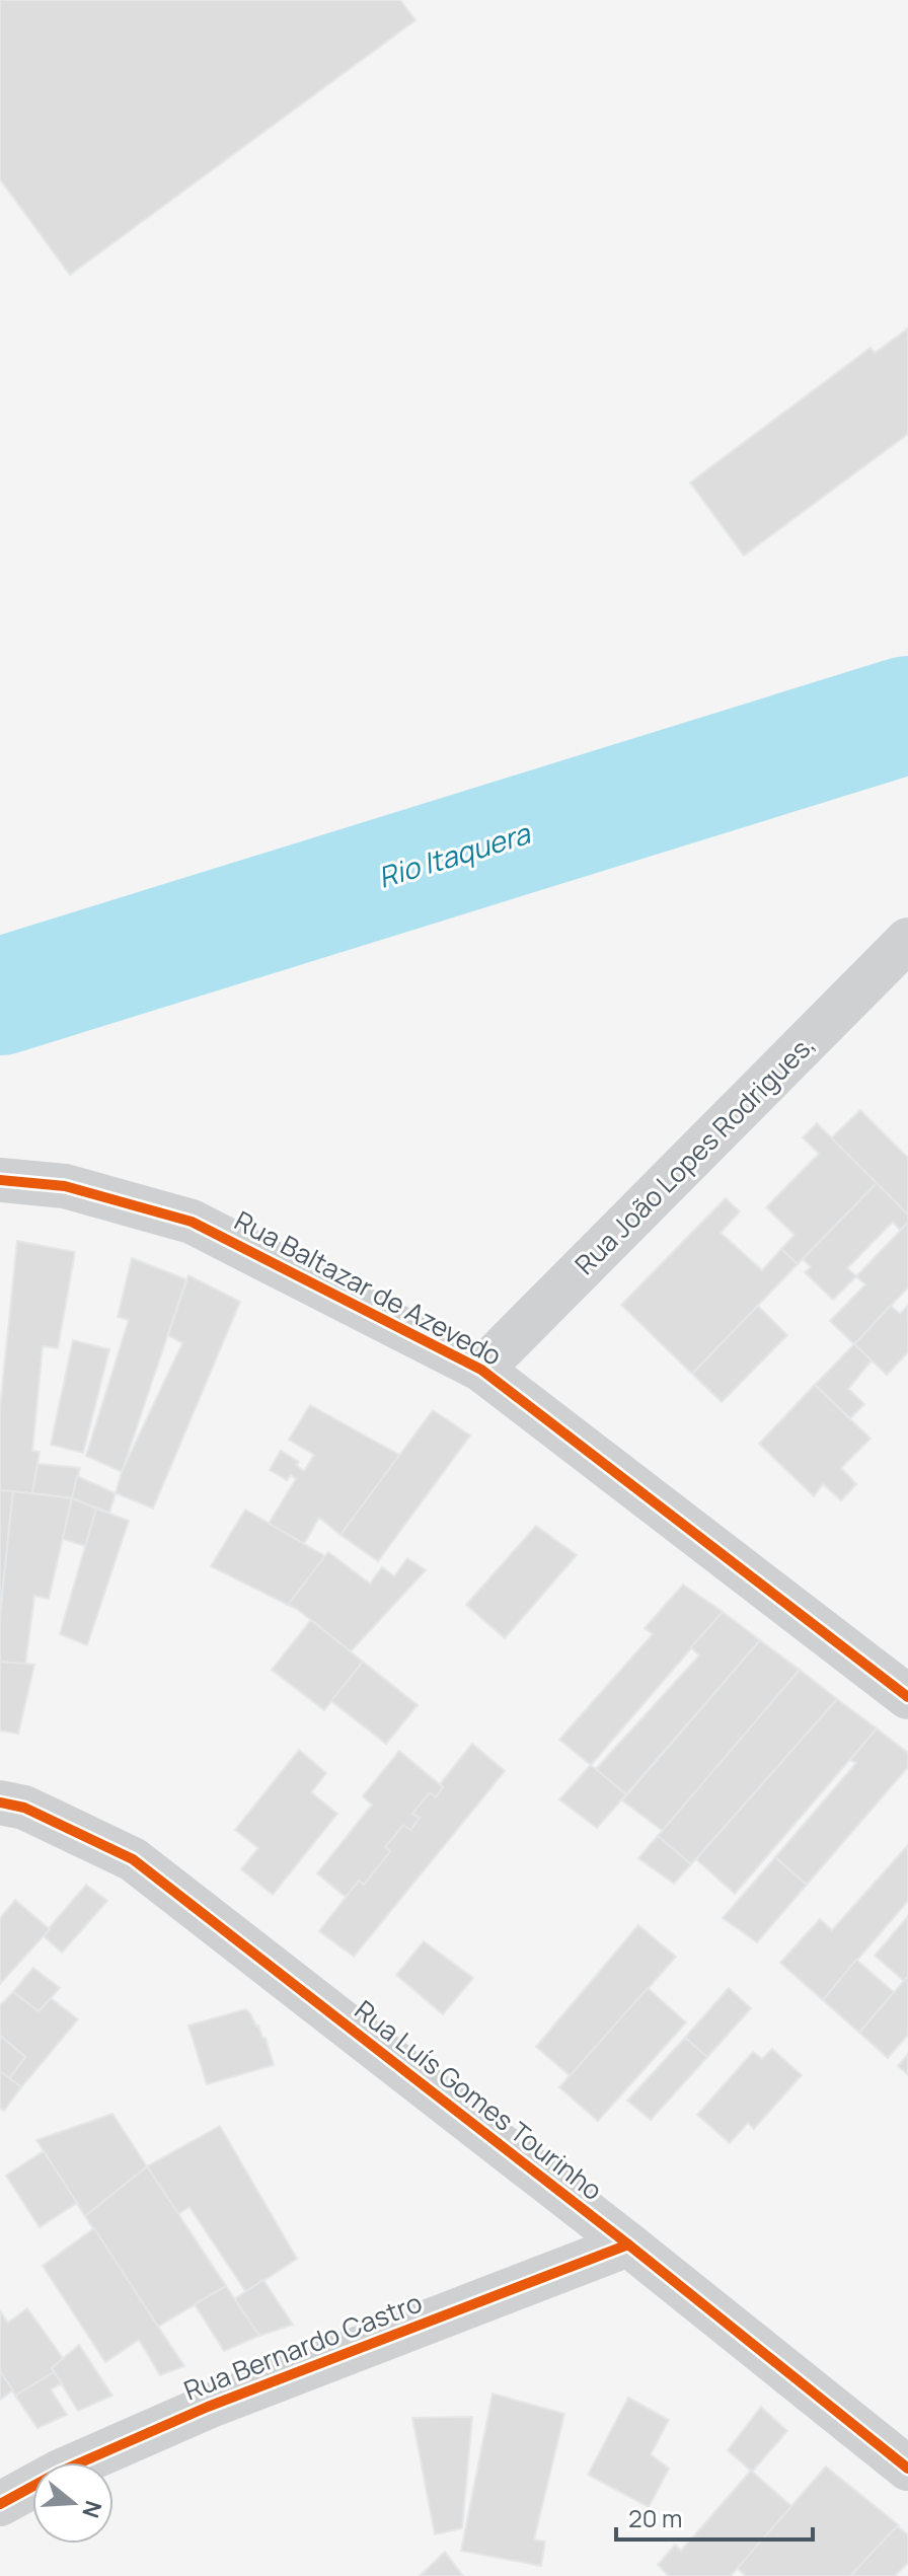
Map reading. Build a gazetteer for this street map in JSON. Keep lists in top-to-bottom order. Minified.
{"streets":{"street":["Rua João Lopes Rodrigues,","Rua Baltazar de Azevedo","Rua Luís Gomes Tourinho","Rua Bernardo Castro"]},"crossings":[["Rua João Lopes Rodrigues,","Rua Baltazar de Azevedo"],["Rua Luís Gomes Tourinho","Rua Bernardo Castro"]],"water":["Rio Itaquera"],"scale_bar":"20 m","north":"right"}
